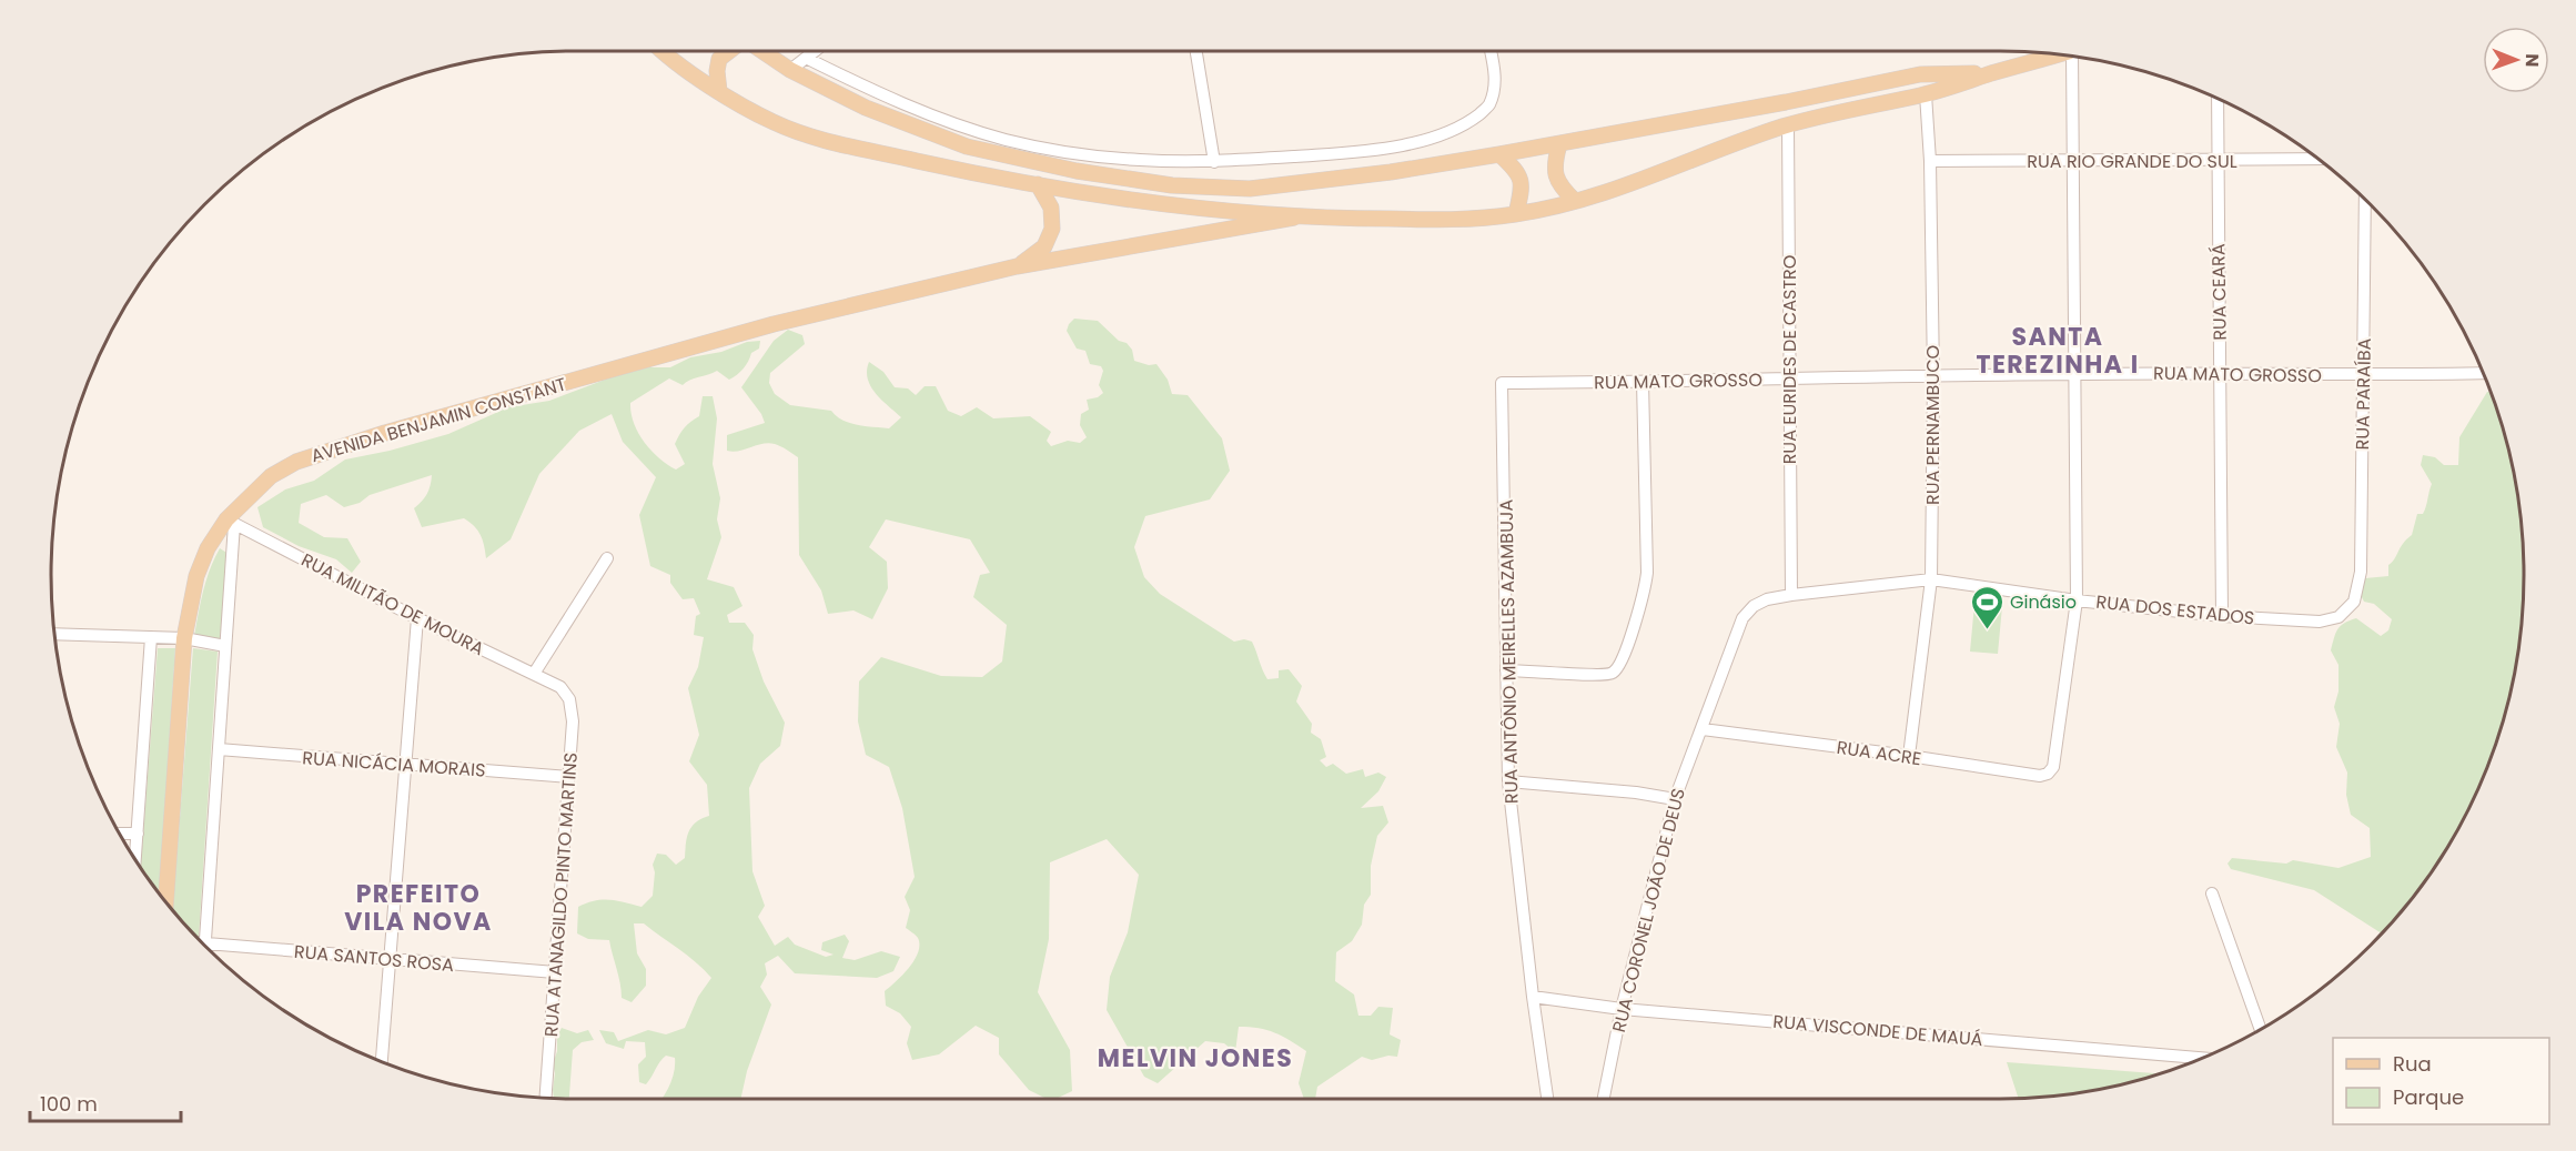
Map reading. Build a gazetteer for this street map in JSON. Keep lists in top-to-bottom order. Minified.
{"streets":{"main road":["AVENIDA BENJAMIN CONSTANT"],"street":["RUA RIO GRANDE DO SUL","RUA CEARÁ","RUA EURIDES DE CASTRO","RUA MATO GROSSO","RUA PARAÍBA","RUA PERNAMBUCO","RUA MILITÃO DE MOURA","RUA DOS ESTADOS","RUA ANTÔNIO MEIRELLES AZAMBUJA","RUA ACRE","RUA NICÁCIA MORAIS","RUA ATANAGILDO PINTO MARTINS","RUA CORONEL JOÃO DE DEUS","RUA SANTOS ROSA","RUA VISCONDE DE MAUÁ"]},"crossings":[["RUA RIO GRANDE DO SUL","RUA CEARÁ"],["RUA RIO GRANDE DO SUL","RUA PERNAMBUCO"],["RUA CEARÁ","RUA MATO GROSSO"],["RUA CEARÁ","RUA DOS ESTADOS"],["RUA EURIDES DE CASTRO","RUA MATO GROSSO"],["RUA EURIDES DE CASTRO","RUA DOS ESTADOS"],["RUA EURIDES DE CASTRO","RUA CORONEL JOÃO DE DEUS"],["RUA MATO GROSSO","RUA PARAÍBA"],["RUA MATO GROSSO","RUA PERNAMBUCO"],["RUA MATO GROSSO","RUA ANTÔNIO MEIRELLES AZAMBUJA"],["RUA PARAÍBA","RUA DOS ESTADOS"],["AVENIDA BENJAMIN CONSTANT","RUA MILITÃO DE MOURA"],["RUA PERNAMBUCO","RUA DOS ESTADOS"],["RUA PERNAMBUCO","RUA ACRE"],["RUA MILITÃO DE MOURA","RUA ATANAGILDO PINTO MARTINS"],["RUA DOS ESTADOS","RUA ACRE"],["RUA DOS ESTADOS","RUA CORONEL JOÃO DE DEUS"],["RUA ANTÔNIO MEIRELLES AZAMBUJA","RUA VISCONDE DE MAUÁ"],["RUA ACRE","RUA CORONEL JOÃO DE DEUS"],["RUA NICÁCIA MORAIS","RUA ATANAGILDO PINTO MARTINS"],["RUA ATANAGILDO PINTO MARTINS","RUA SANTOS ROSA"],["RUA CORONEL JOÃO DE DEUS","RUA VISCONDE DE MAUÁ"]],"districts":["SANTA TEREZINHA I","PREFEITO VILA NOVA","MELVIN JONES"],"places":{"sports":["Ginásio"]},"legend":["Rua","Parque"],"scale_bar":"100 m","north":"right"}
